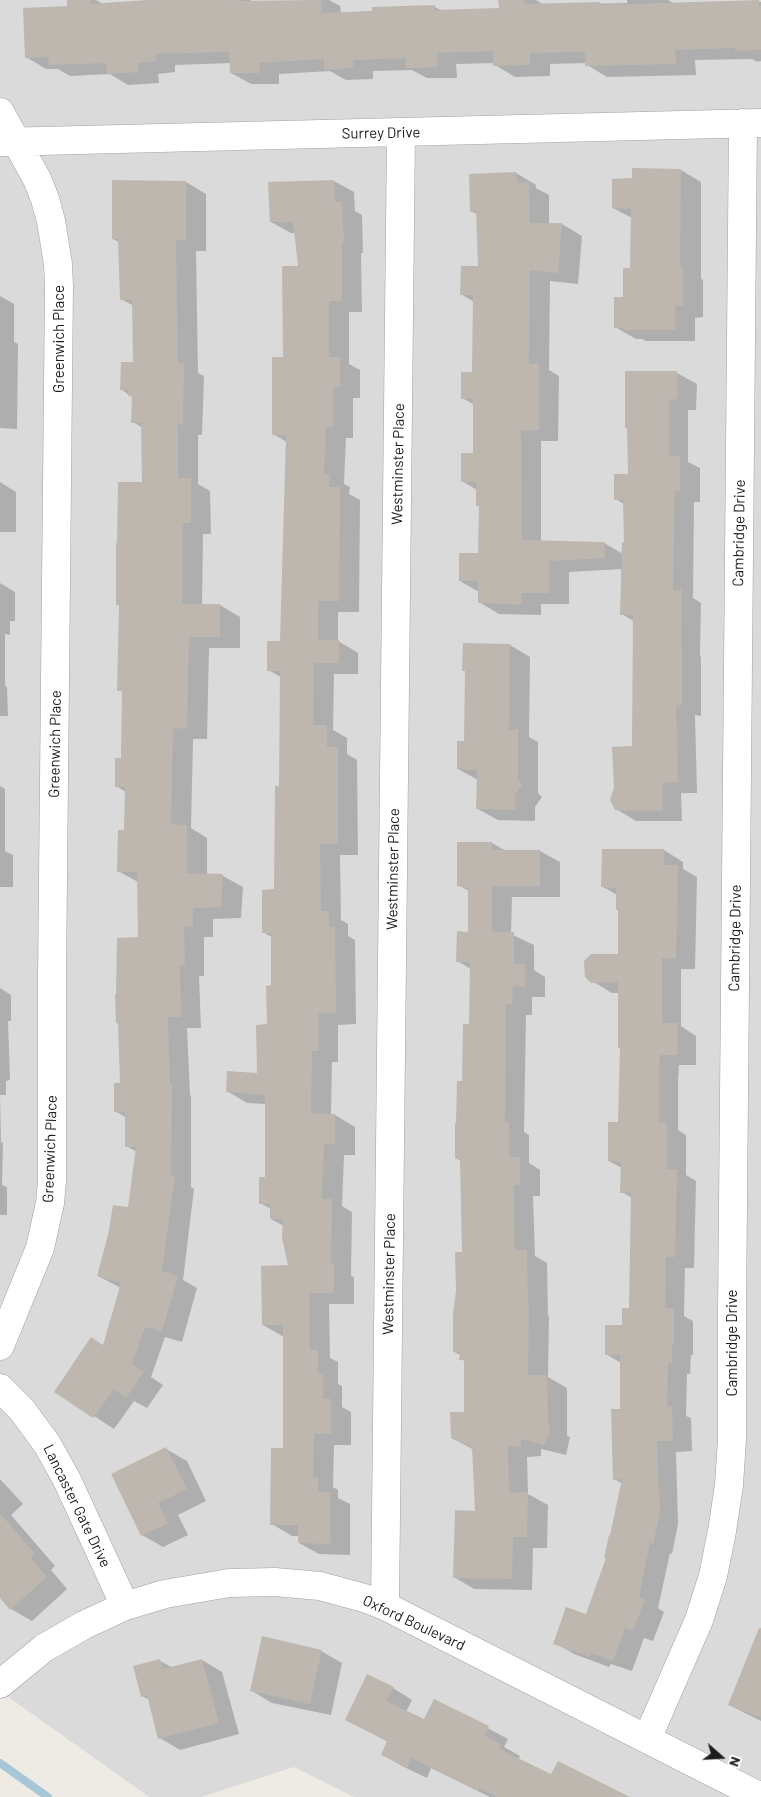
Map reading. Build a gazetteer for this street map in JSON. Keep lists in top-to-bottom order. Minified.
{"streets":{"street":["Surrey Drive","Greenwich Place","Westminster Place","Cambridge Drive","Lancaster Gate Drive","Oxford Boulevard"]},"crossings":[["Surrey Drive","Greenwich Place"],["Surrey Drive","Westminster Place"],["Surrey Drive","Cambridge Drive"],["Westminster Place","Oxford Boulevard"],["Cambridge Drive","Oxford Boulevard"],["Lancaster Gate Drive","Oxford Boulevard"]],"north":"right"}
